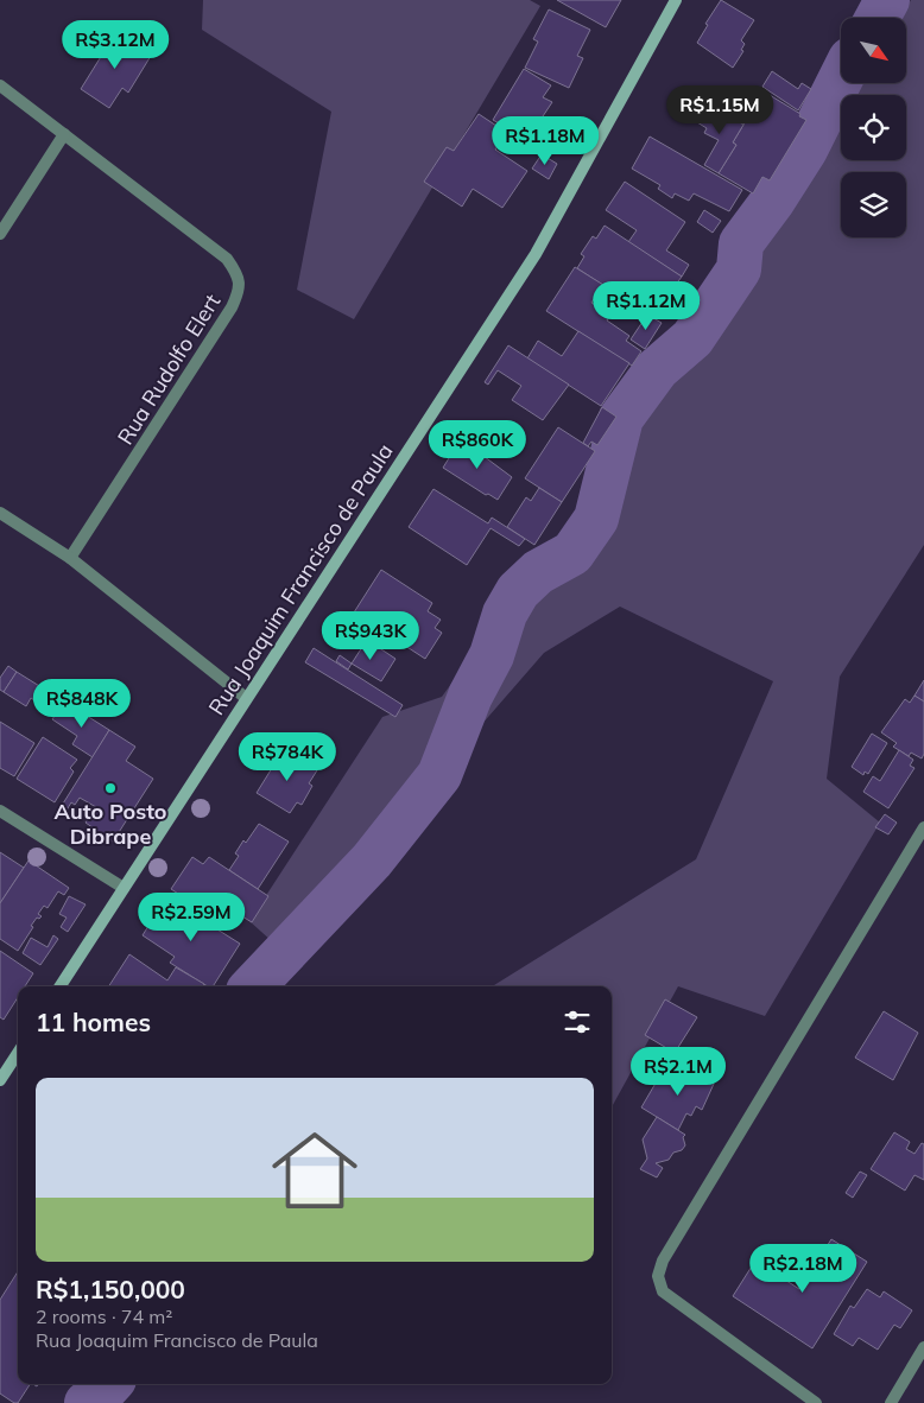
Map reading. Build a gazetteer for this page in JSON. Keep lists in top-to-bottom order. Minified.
{"streets":{"main road":["Rua Joaquim Francisco de Paula"],"street":["Rua Rudolfo Elert"]},"places":["Auto Posto Dibrape"],"north":"bottom right","page":{"price":["R$3.12M","R$1.15M","R$1.18M","R$1.12M","R$860K","R$943K","R$848K","R$784K","R$2.59M","R$2.1M","R$2.18M"],"heading":"11 homes","list":[{"name":"R$1,150,000","note":"2 rooms · 74 m² · Rua Joaquim Francisco de Paula"}]}}
